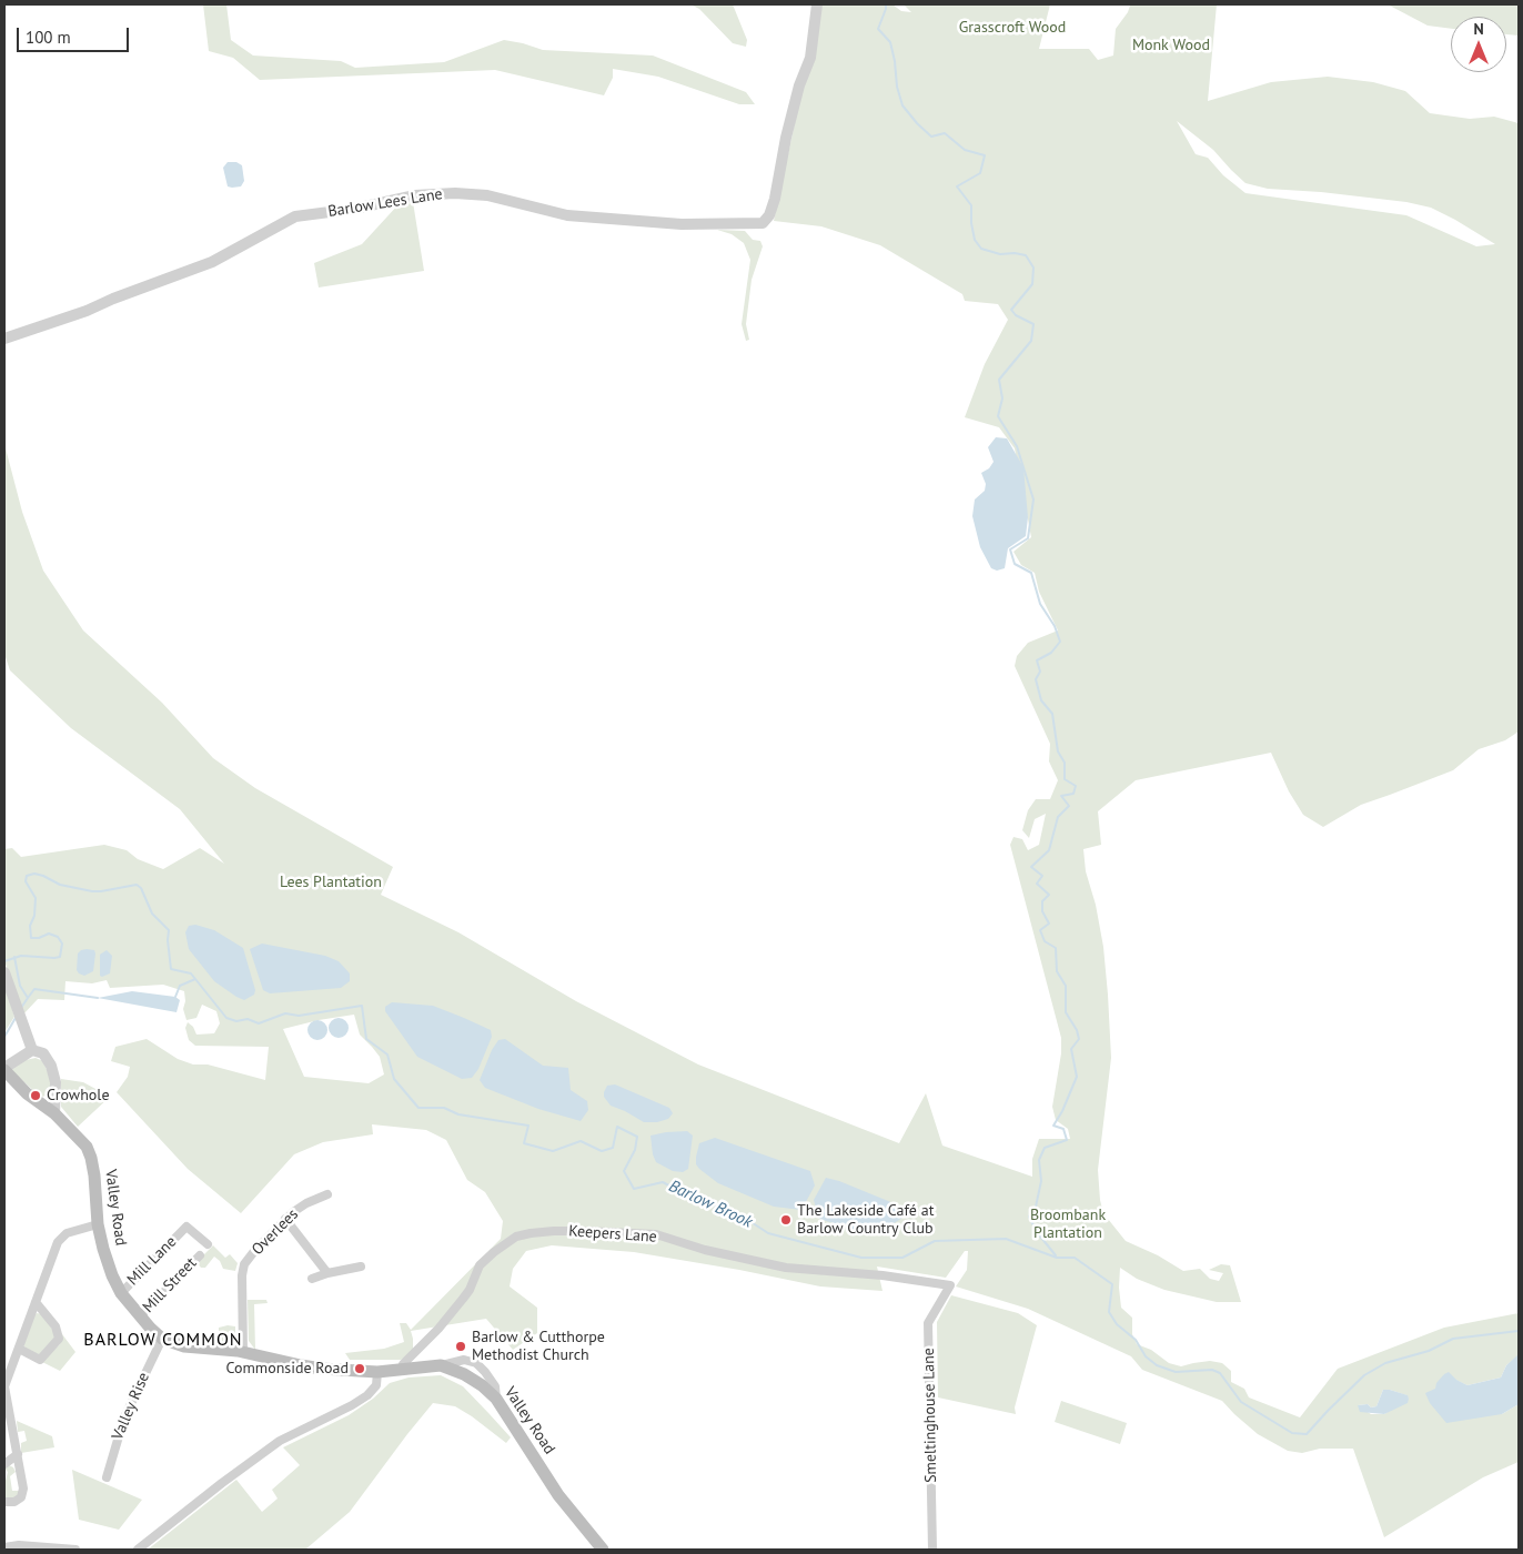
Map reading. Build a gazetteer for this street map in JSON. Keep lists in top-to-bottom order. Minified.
{"streets":{"main road":["Valley Road"],"street":["Barlow Lees Lane","Overlees","Keepers Lane","Mill Lane","Mill Street","Valley Rise","Smeltinghouse Lane"]},"crossings":[["Valley Road","Overlees"],["Valley Road","Keepers Lane"],["Valley Road","Mill Lane"],["Valley Road","Mill Street"],["Valley Road","Valley Rise"],["Keepers Lane","Smeltinghouse Lane"]],"districts":["BARLOW COMMON"],"water":["Barlow Brook"],"parks":["Grasscroft Wood","Monk Wood","Lees Plantation","Broombank Plantation"],"places":["Crowhole","The Lakeside Café at Barlow Country Club","Barlow & Cutthorpe Methodist Church","Commonside Road"],"scale_bar":"100 m","north":"top"}
